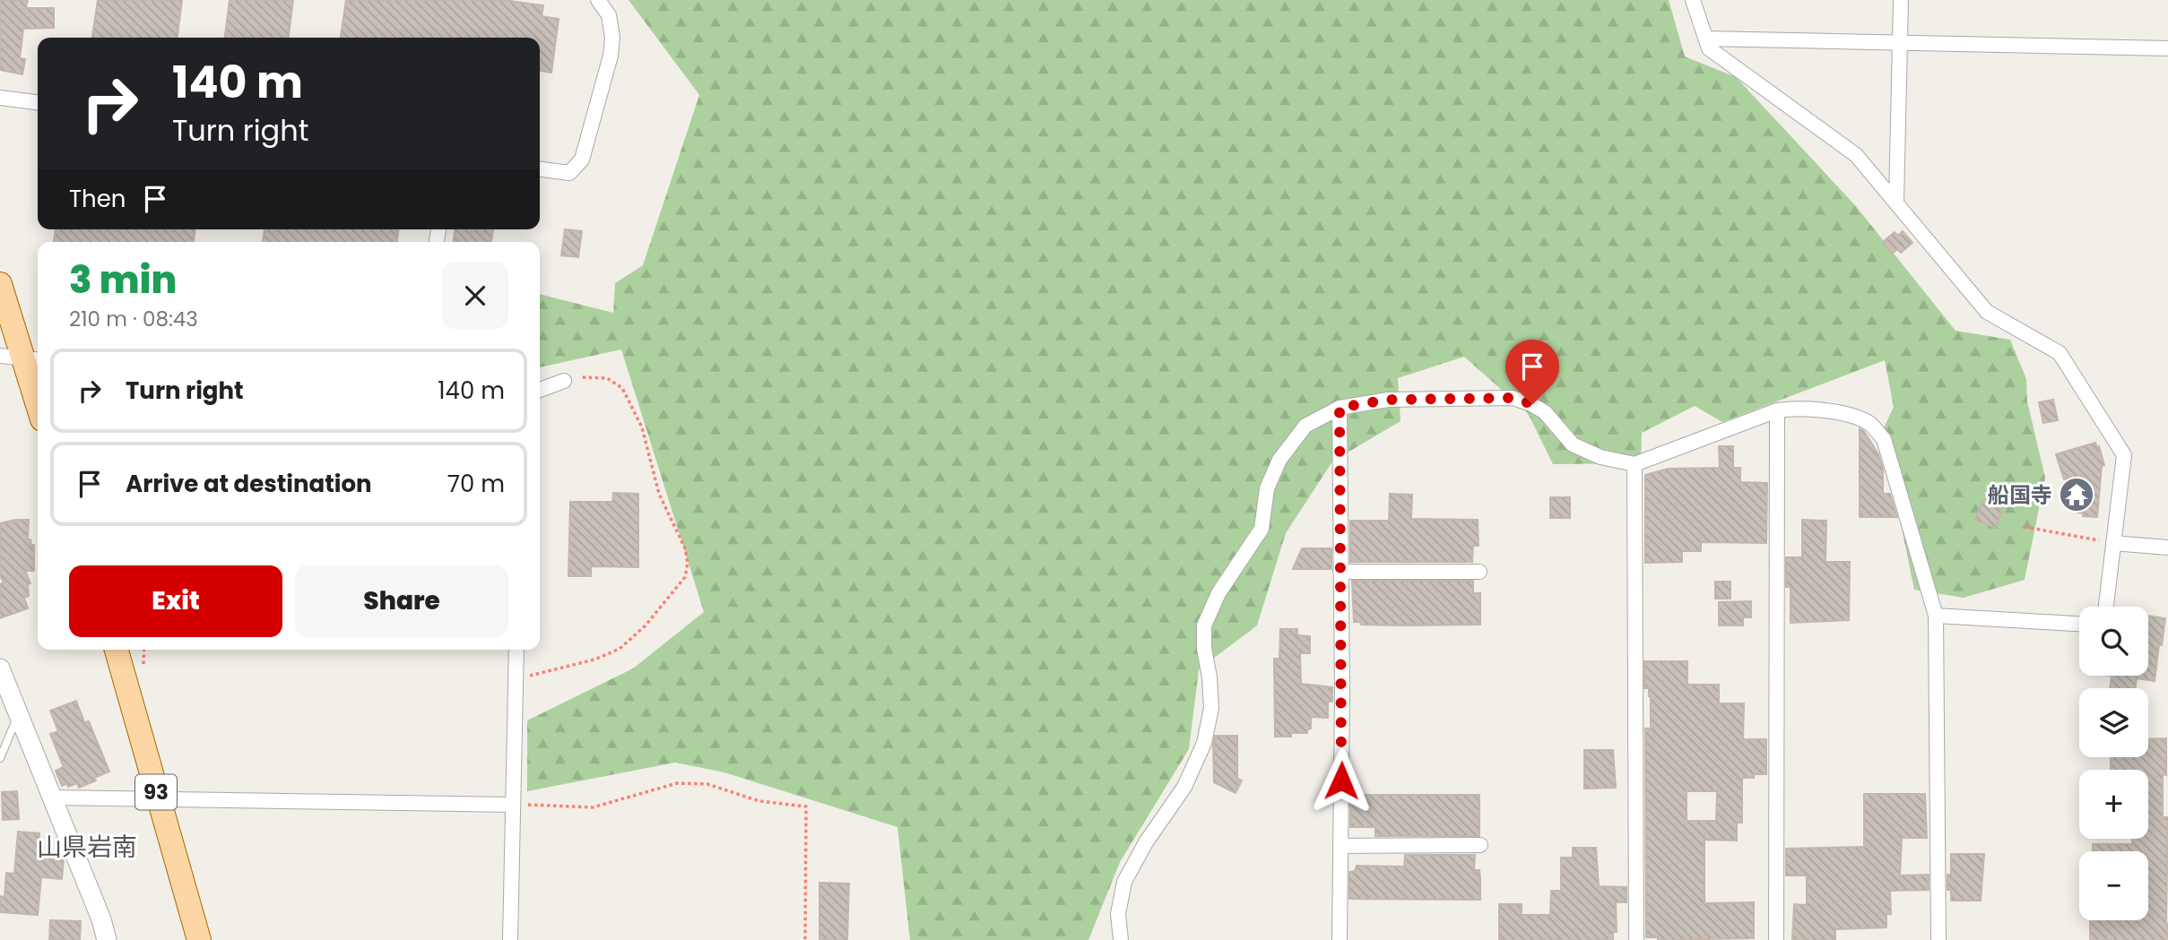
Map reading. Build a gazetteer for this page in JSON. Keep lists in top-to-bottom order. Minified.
{"streets":{"main road":["93"]},"districts":["山県岩南"],"places":{"temple":["船国寺"]},"page":{"turn":["140 m","Turn right"],"then":"Then","heading":["3 min","210 m · 08:43"],"list":[{"name":"Turn right","value":"140 m"},{"name":"Arrive at destination","value":"70 m"}],"buttons":["Exit","Share"],"map_buttons":["+","−"]}}
